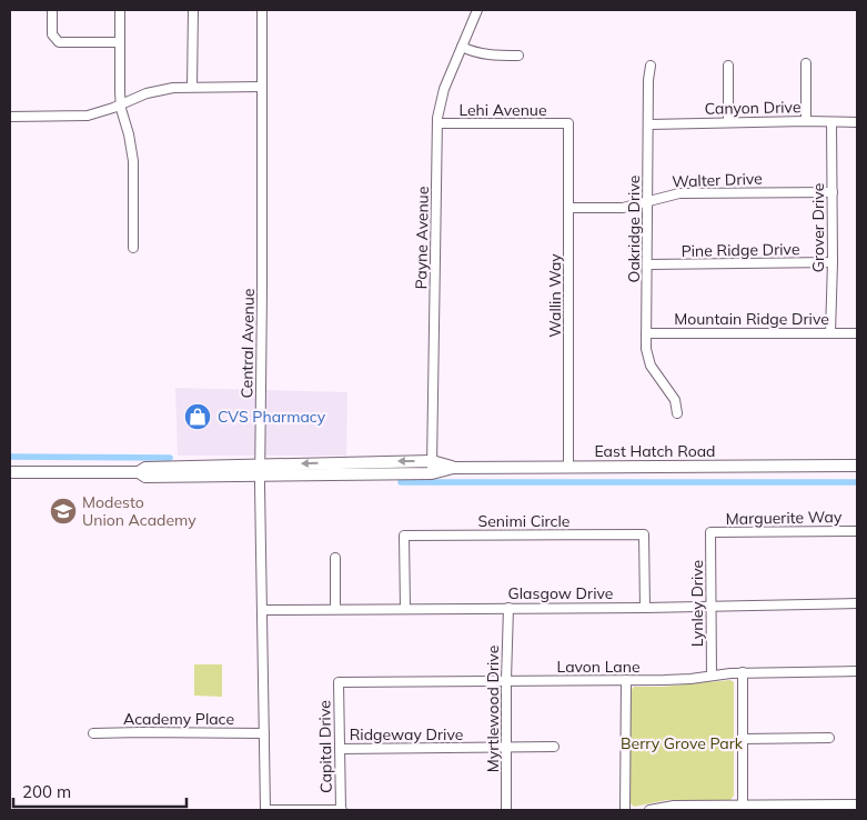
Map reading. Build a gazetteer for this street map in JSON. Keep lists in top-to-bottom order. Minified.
{"streets":{"main road":["East Hatch Road"],"street":["Canyon Drive","Lehi Avenue","Walter Drive","Grover Drive","Oakridge Drive","Payne Avenue","Pine Ridge Drive","Wallin Way","Mountain Ridge Drive","Central Avenue","Marguerite Way","Senimi Circle","Glasgow Drive","Lynley Drive","Lavon Lane","Myrtlewood Drive","Academy Place","Ridgeway Drive","Capital Drive"]},"crossings":[["Canyon Drive","Grover Drive"],["Canyon Drive","Oakridge Drive"],["Lehi Avenue","Payne Avenue"],["Lehi Avenue","Wallin Way"],["Walter Drive","Grover Drive"],["Walter Drive","Oakridge Drive"],["Walter Drive","Wallin Way"],["Grover Drive","Pine Ridge Drive"],["Grover Drive","Mountain Ridge Drive"],["Oakridge Drive","Pine Ridge Drive"],["Oakridge Drive","Mountain Ridge Drive"],["Payne Avenue","East Hatch Road"],["Wallin Way","East Hatch Road"],["Central Avenue","East Hatch Road"],["Central Avenue","Glasgow Drive"],["Central Avenue","Academy Place"],["Marguerite Way","Lynley Drive"],["Senimi Circle","Glasgow Drive"],["Glasgow Drive","Lynley Drive"],["Glasgow Drive","Myrtlewood Drive"],["Lynley Drive","Lavon Lane"],["Lavon Lane","Myrtlewood Drive"],["Lavon Lane","Capital Drive"],["Myrtlewood Drive","Ridgeway Drive"],["Ridgeway Drive","Capital Drive"]],"parks":["Berry Grove Park"],"places":{"shop":["CVS Pharmacy"],"school or university":["Modesto Union Academy"]},"scale_bar":"200 m"}
